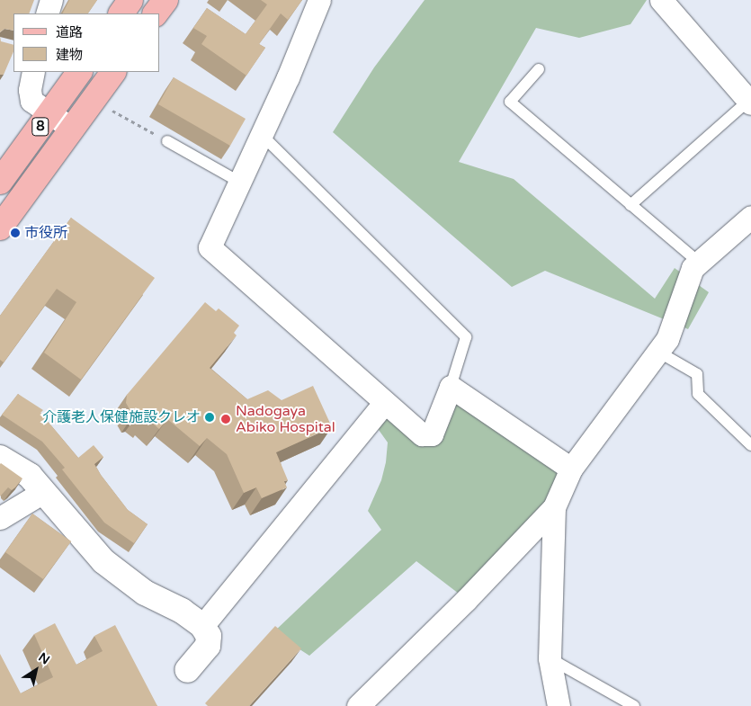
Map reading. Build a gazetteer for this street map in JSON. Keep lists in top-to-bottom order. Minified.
{"streets":{"main road":["8"]},"places":["市役所","介護老人保健施設クレオ","Nadogaya Abiko Hospital"],"legend":["道路","建物"],"north":"top right"}
